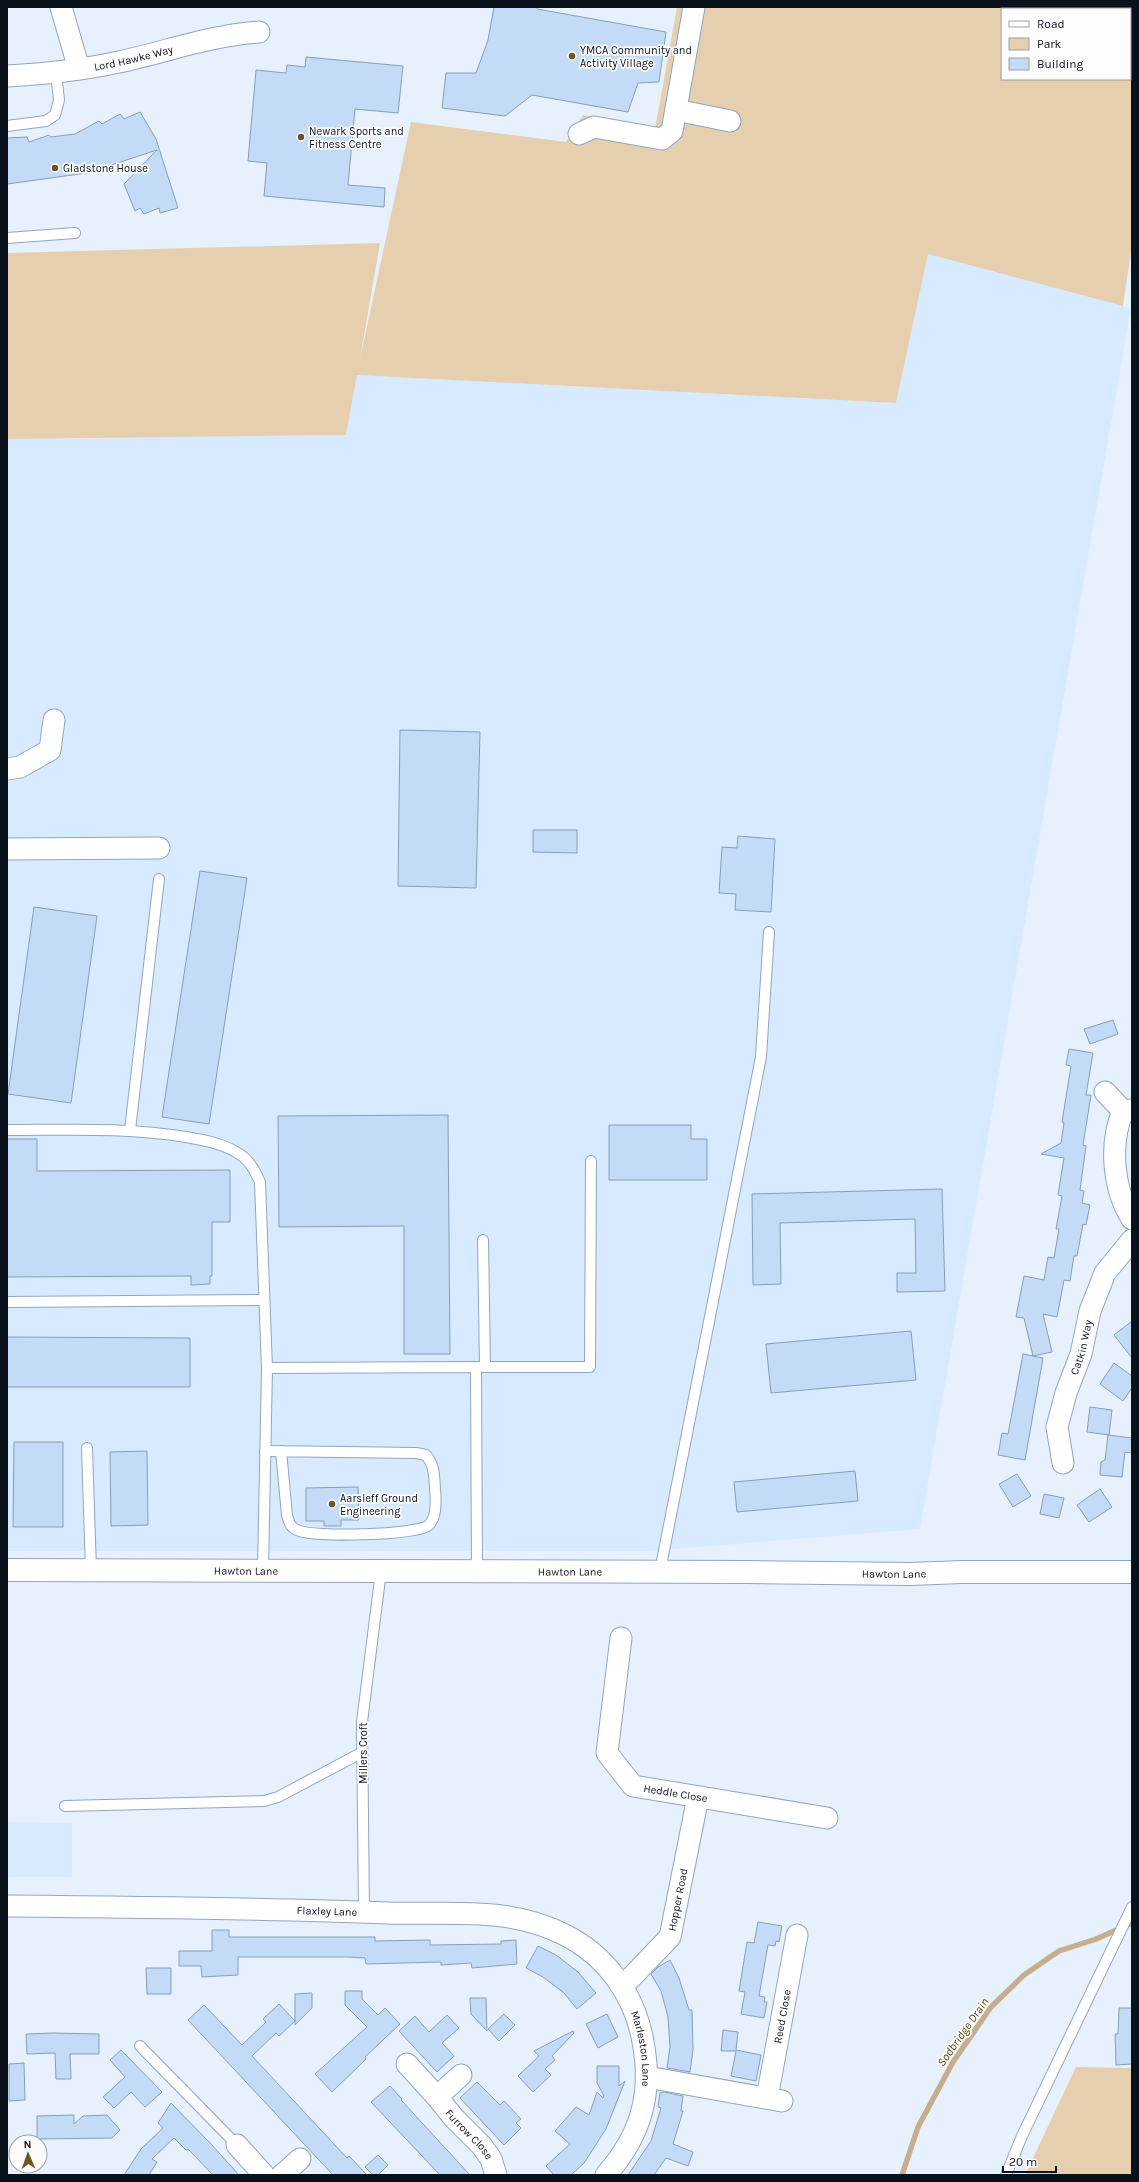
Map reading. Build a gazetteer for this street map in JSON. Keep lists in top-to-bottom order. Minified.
{"streets":{"street":["Lord Hawke Way","Catkin Way","Hawton Lane","Heddle Close","Hopper Road","Flaxley Lane","Reed Close","Marleston Lane","Furrow Close"],"lane":["Millers Croft"]},"crossings":[["Hawton Lane","Millers Croft"],["Millers Croft","Flaxley Lane"],["Heddle Close","Hopper Road"],["Hopper Road","Flaxley Lane"],["Hopper Road","Marleston Lane"],["Flaxley Lane","Marleston Lane"],["Reed Close","Marleston Lane"]],"water":["Sodbridge Drain"],"places":["YMCA Community and Activity Village","Newark Sports and Fitness Centre","Gladstone House","Aarsleff Ground Engineering"],"legend":["Road","Park","Building"],"scale_bar":"20 m","north":"top"}
